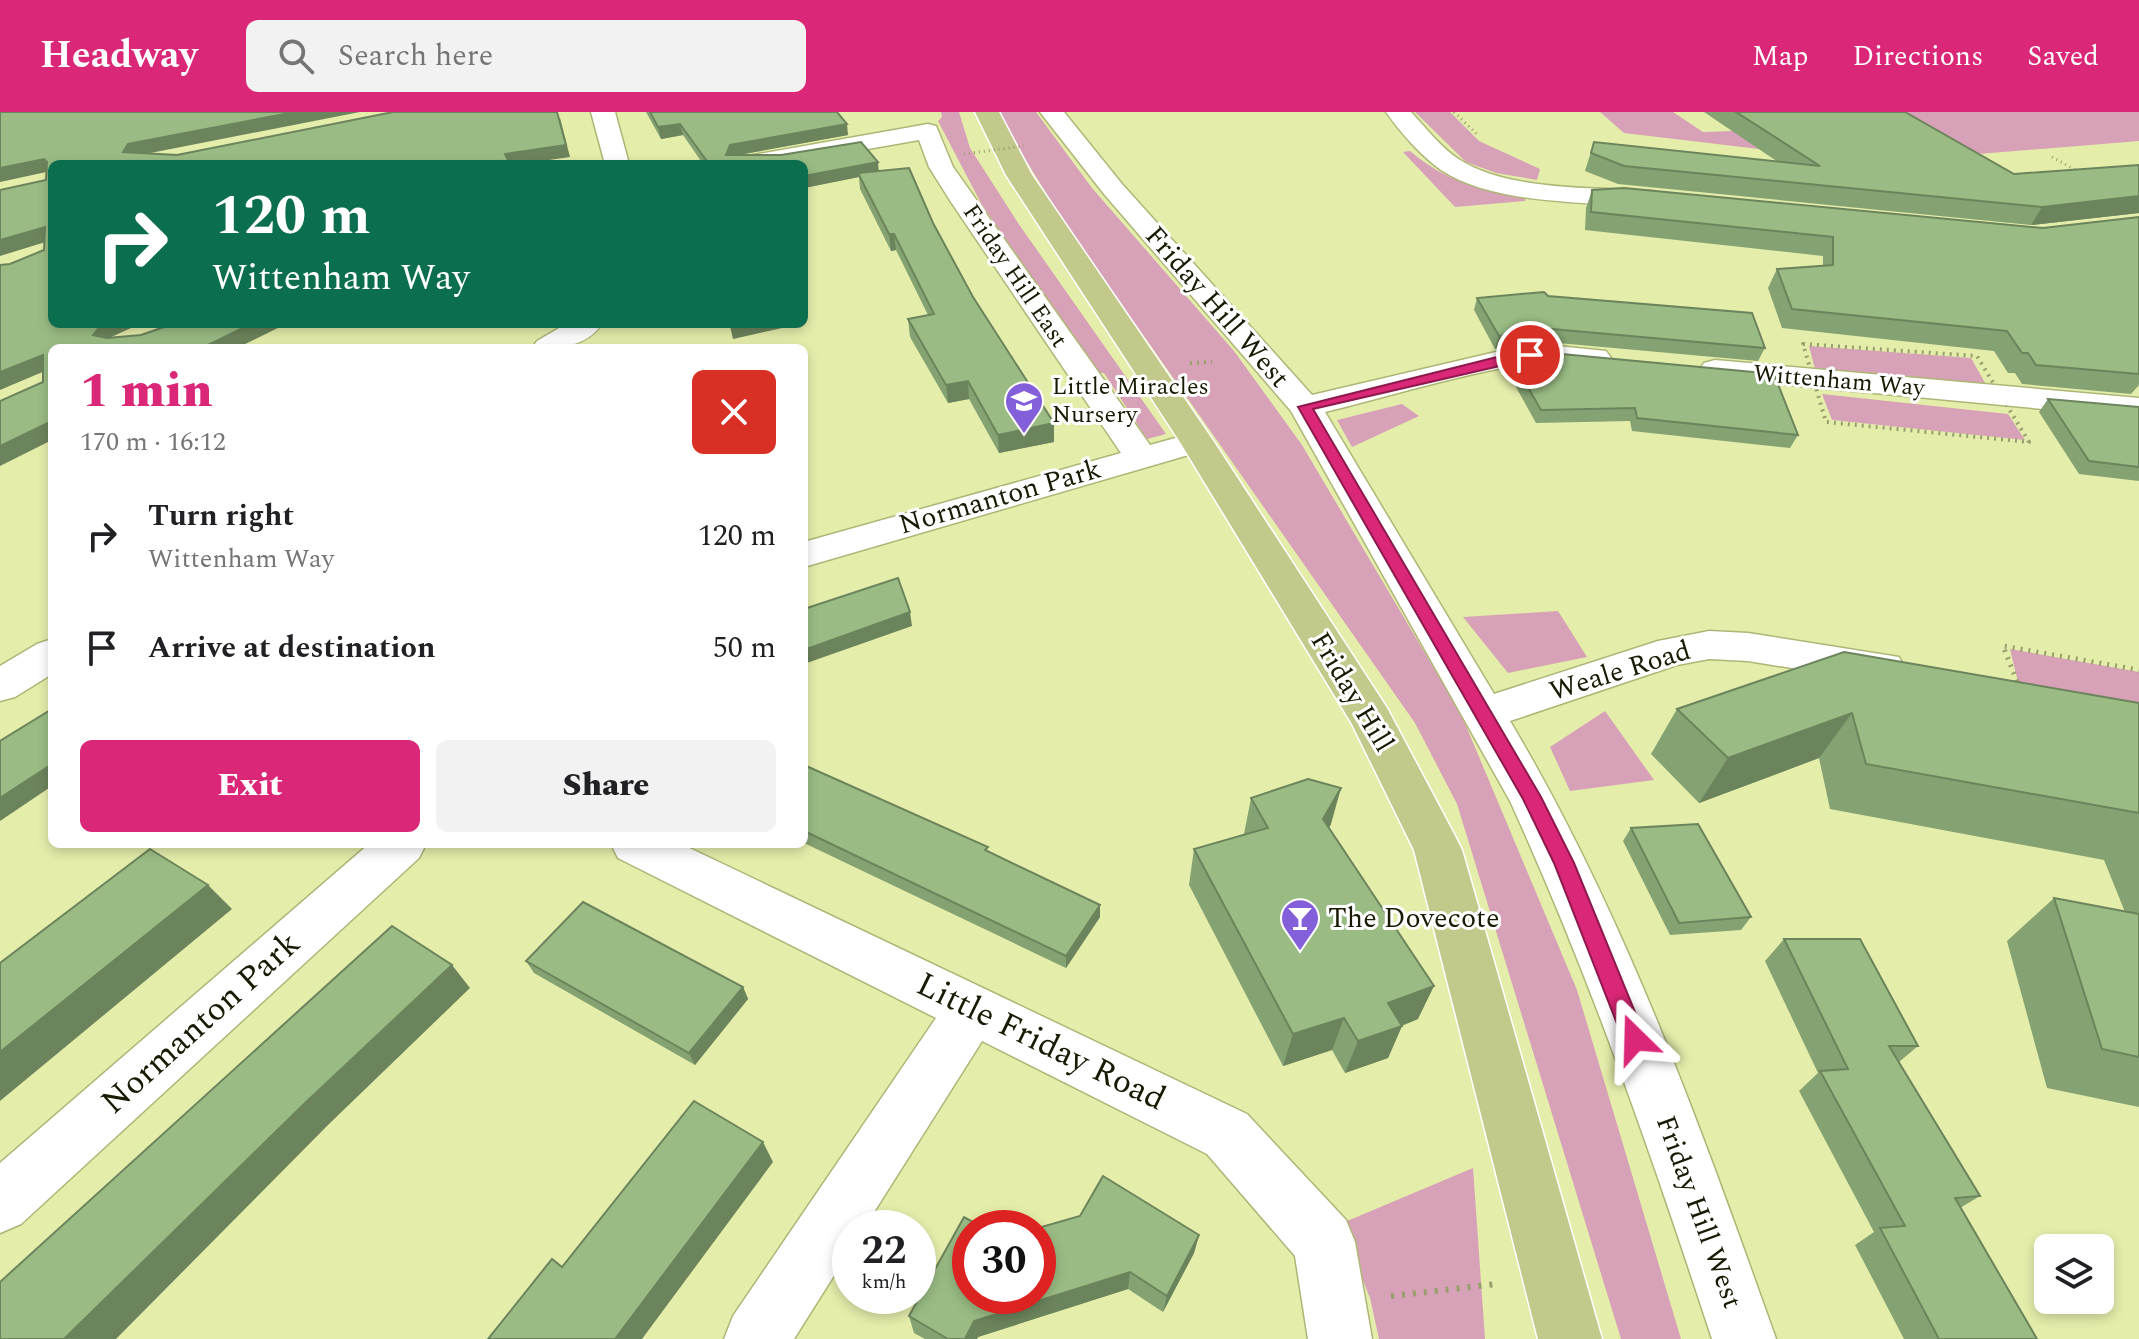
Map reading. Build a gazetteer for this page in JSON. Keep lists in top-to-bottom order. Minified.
{"streets":{"main road":["Friday Hill"],"street":["Friday Hill East","Friday Hill West","Wittenham Way","Normanton Park","Weale Road","Little Friday Road"]},"crossings":[["Friday Hill East","Normanton Park"],["Friday Hill West","Weale Road"],["Normanton Park","Friday Hill"]],"places":{"school or university":["Little Miracles Nursery"],"bar":["The Dovecote"]},"page":{"header":"Headway","search":"Search here","nav":["Map","Directions","Saved"],"turn":["120 m","Wittenham Way"],"heading":["1 min","170 m · 16:12"],"list":[{"name":"Turn right","note":"Wittenham Way","value":"120 m"},{"name":"Arrive at destination","value":"50 m"}],"buttons":["Exit","Share"],"speed":"22 km/h","limit":"30"}}
